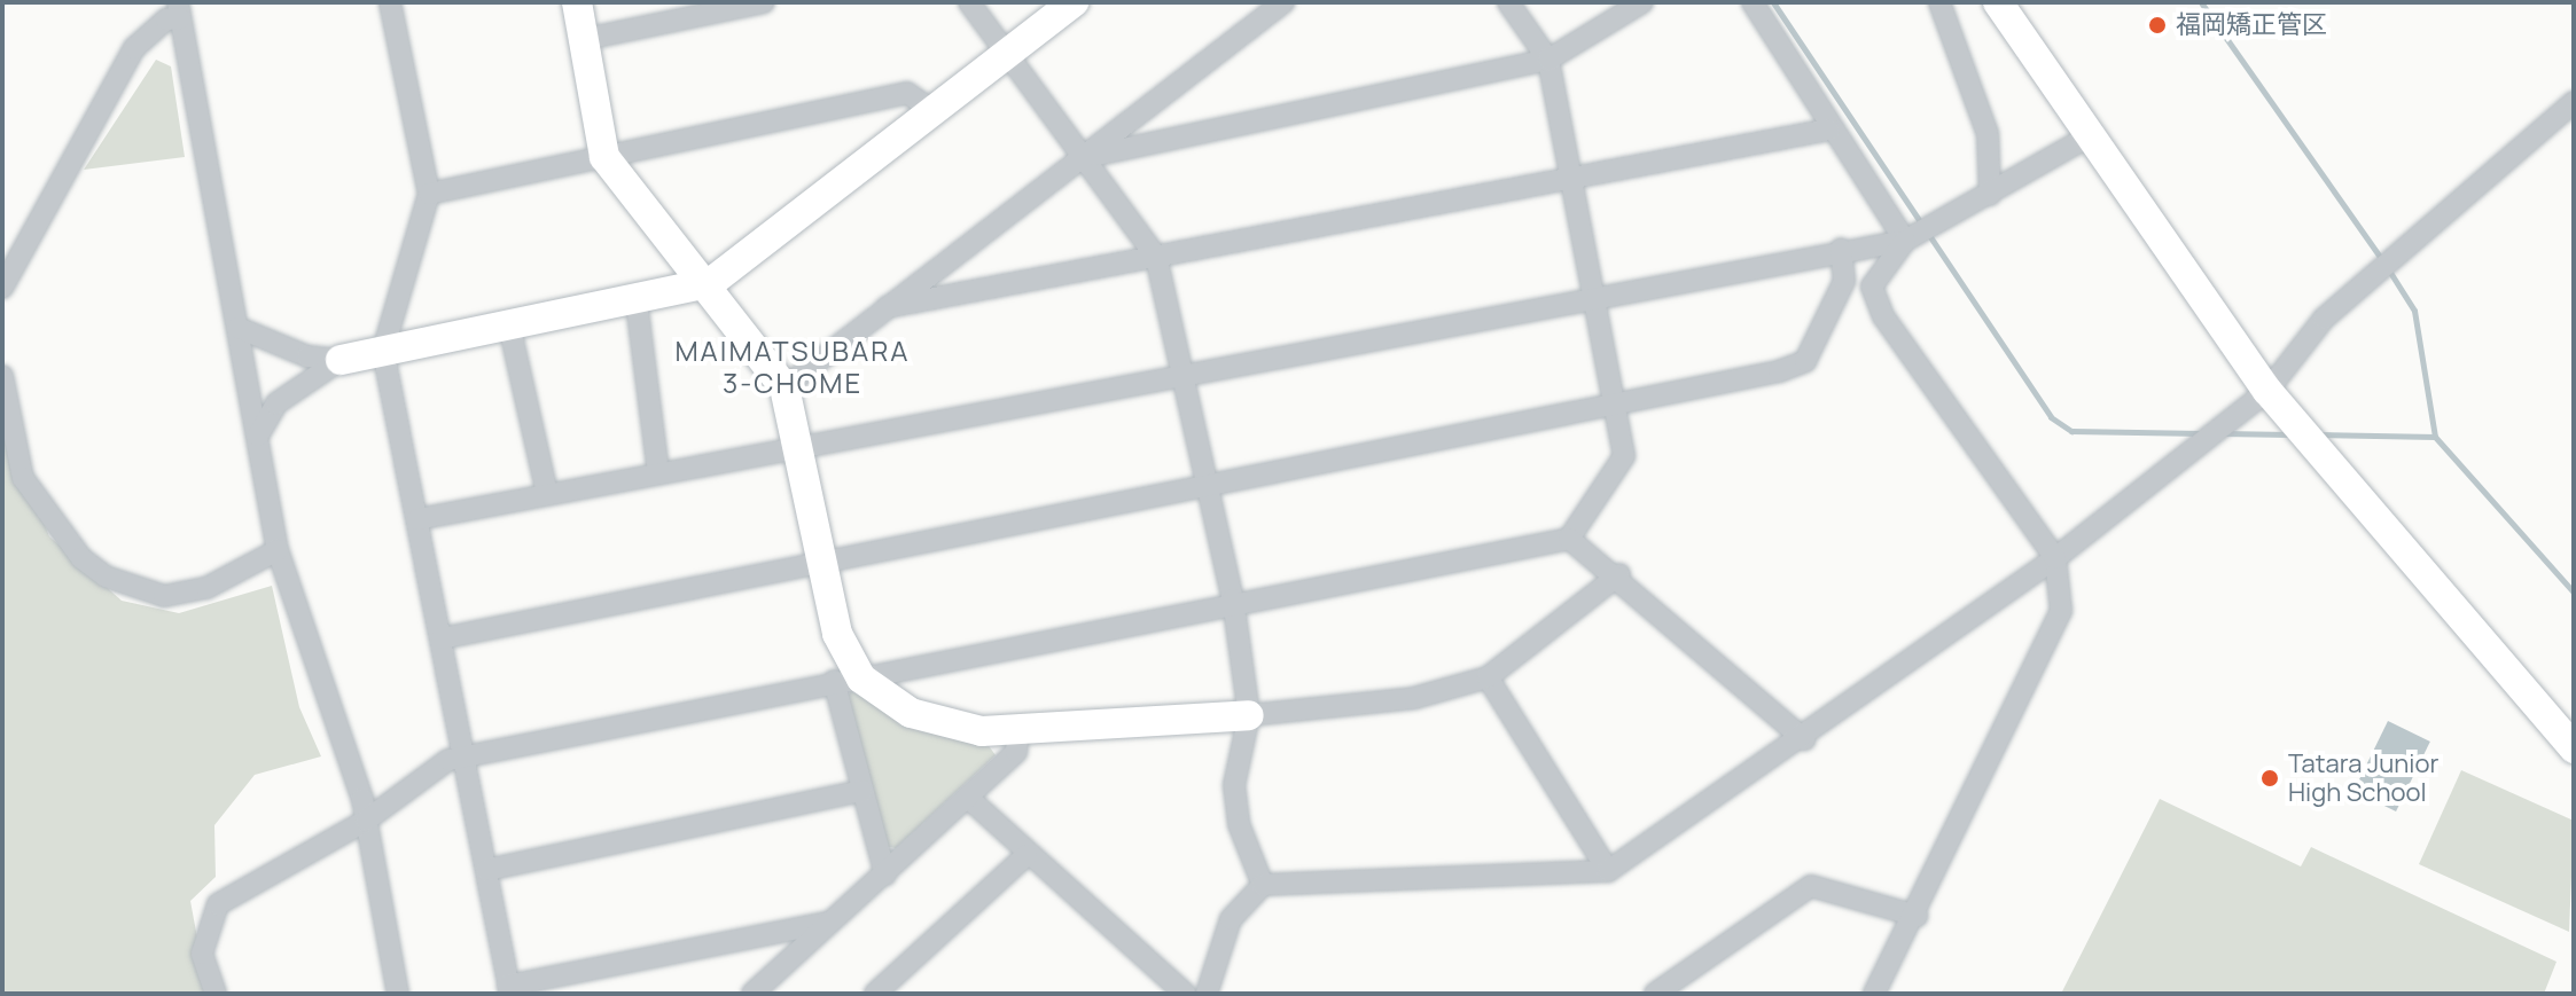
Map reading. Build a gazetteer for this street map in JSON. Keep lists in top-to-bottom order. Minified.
{"districts":["MAIMATSUBARA 3-CHOME"],"places":["福岡矯正管区","Tatara Junior High School"]}
